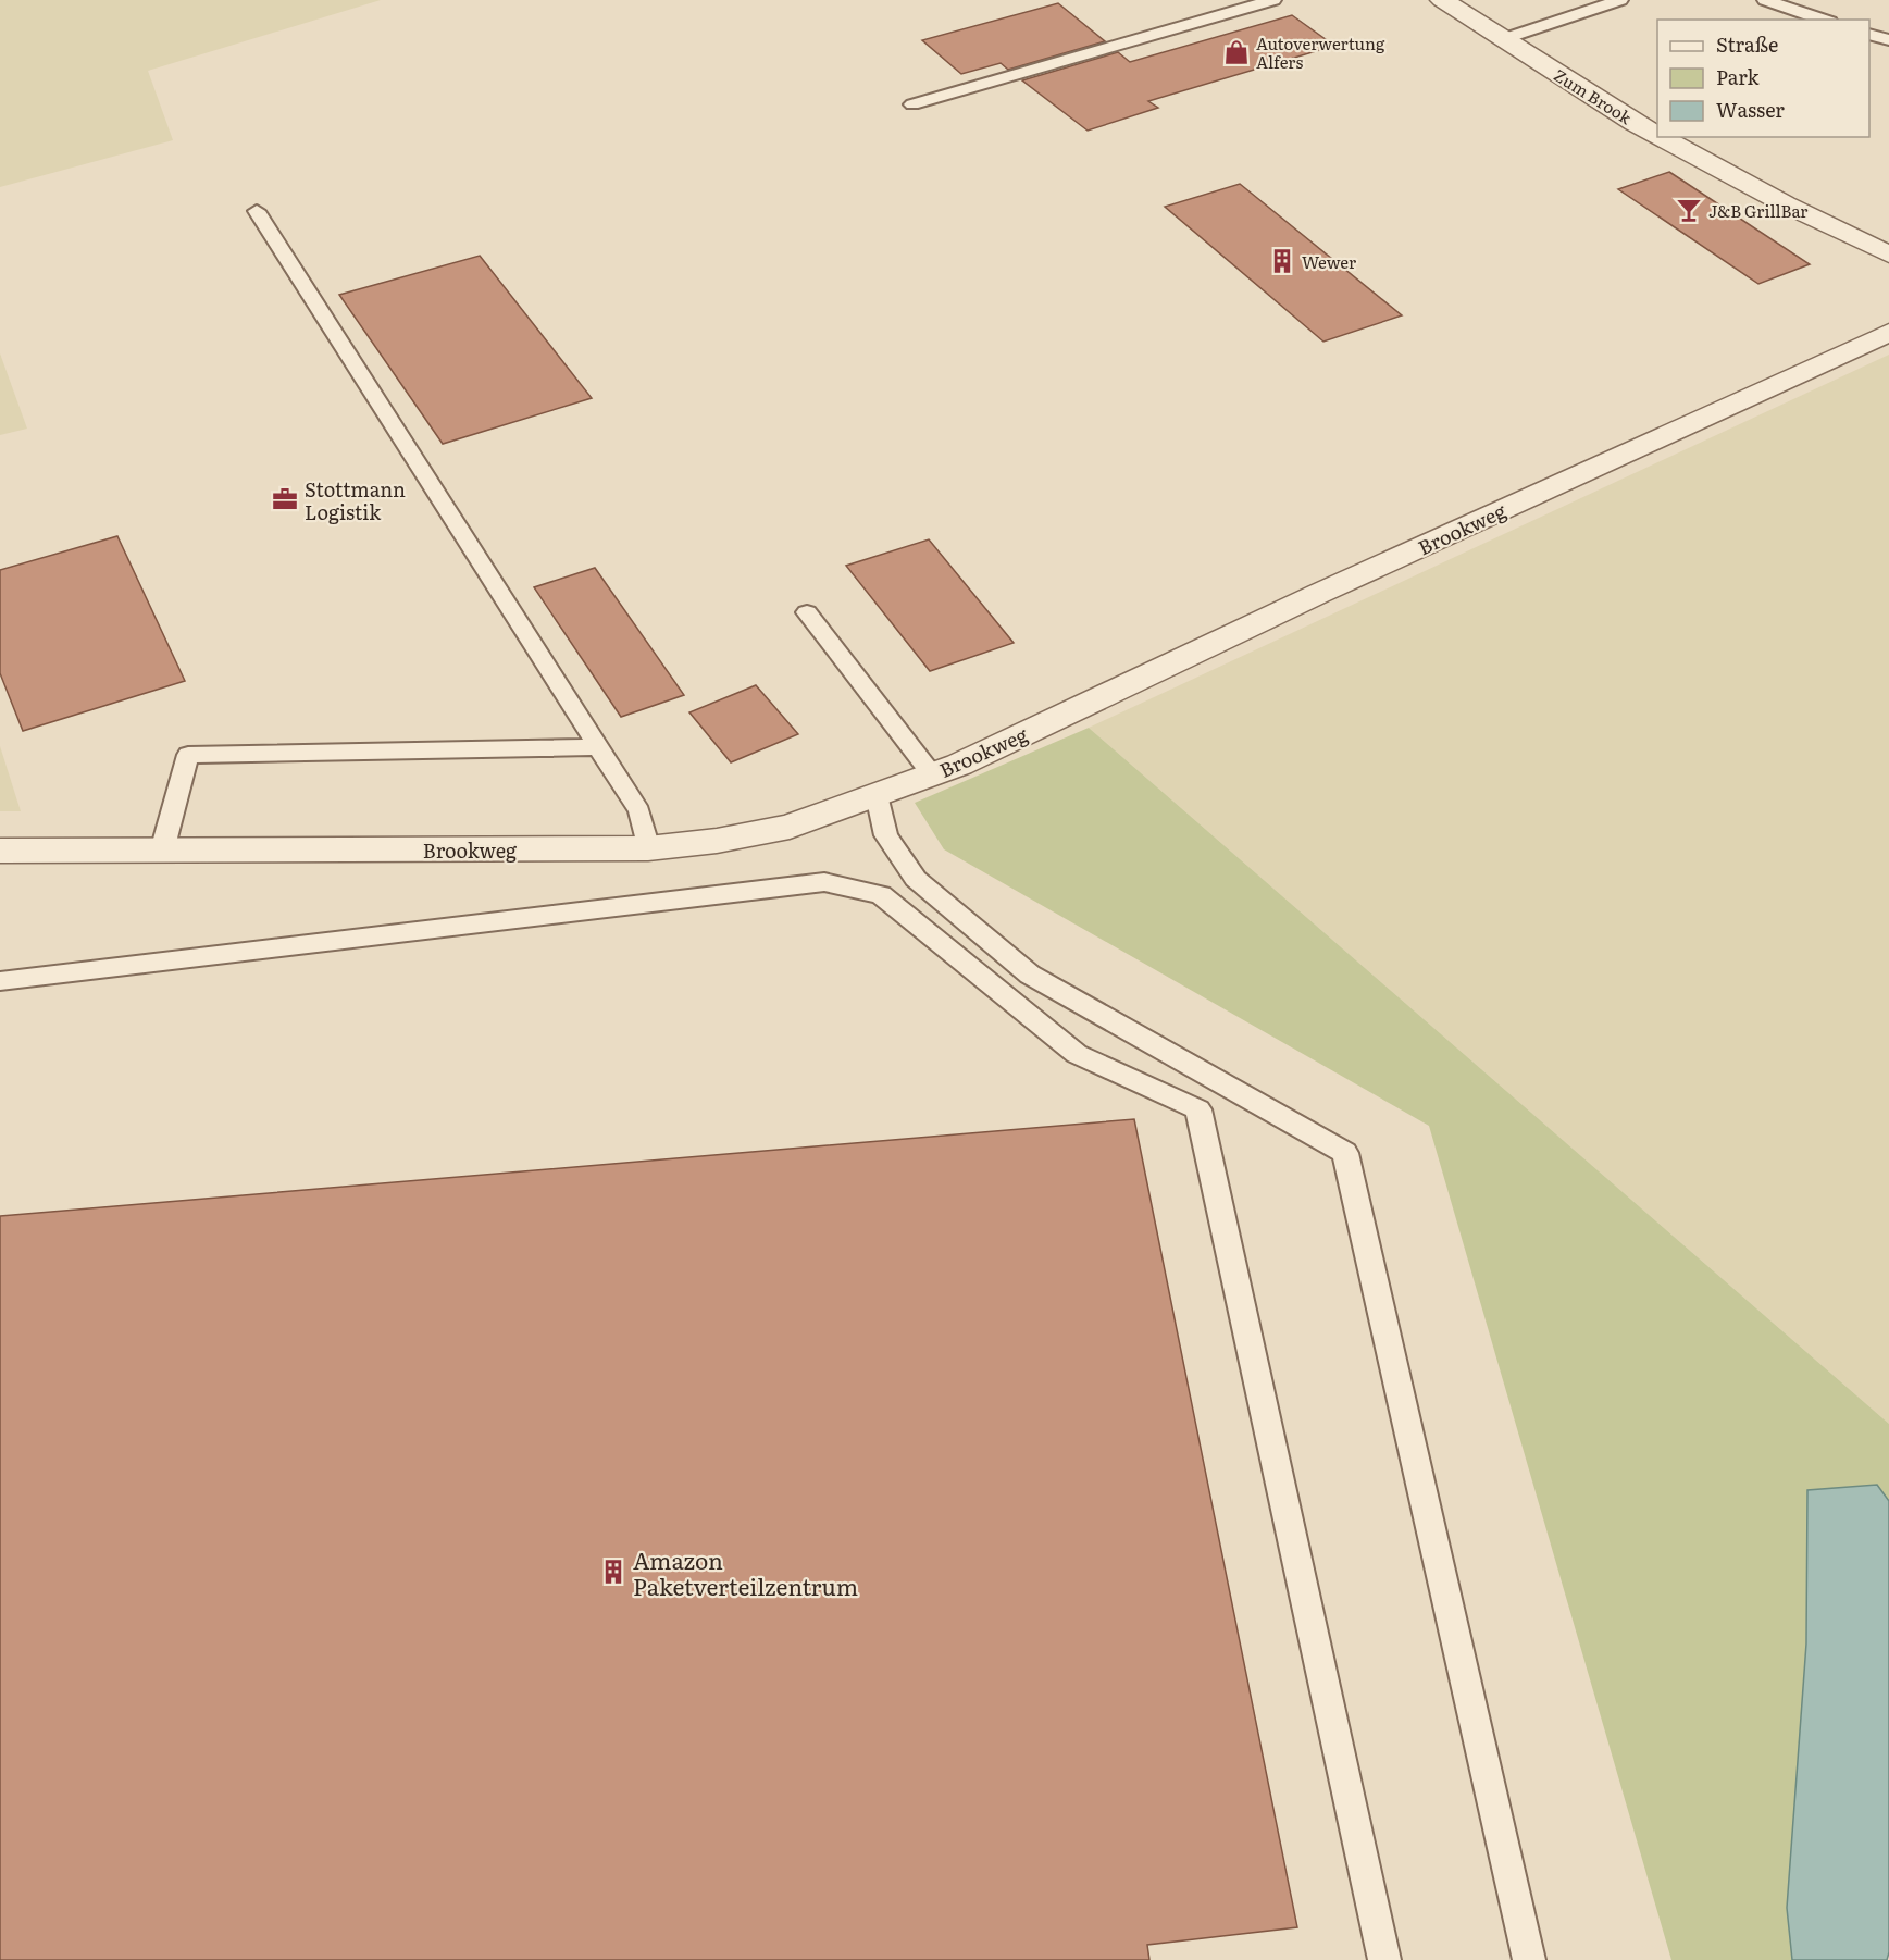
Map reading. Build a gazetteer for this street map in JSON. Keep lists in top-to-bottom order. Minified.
{"streets":{"street":["Zum Brook","Brookweg"]},"places":{"shop":["Autoverwertung Alfers"],"bar":["J&B GrillBar"],"building":["Wewer","Amazon Paketverteilzentrum"],"office":["Stottmann Logistik"]},"legend":["Straße","Park","Wasser"]}
